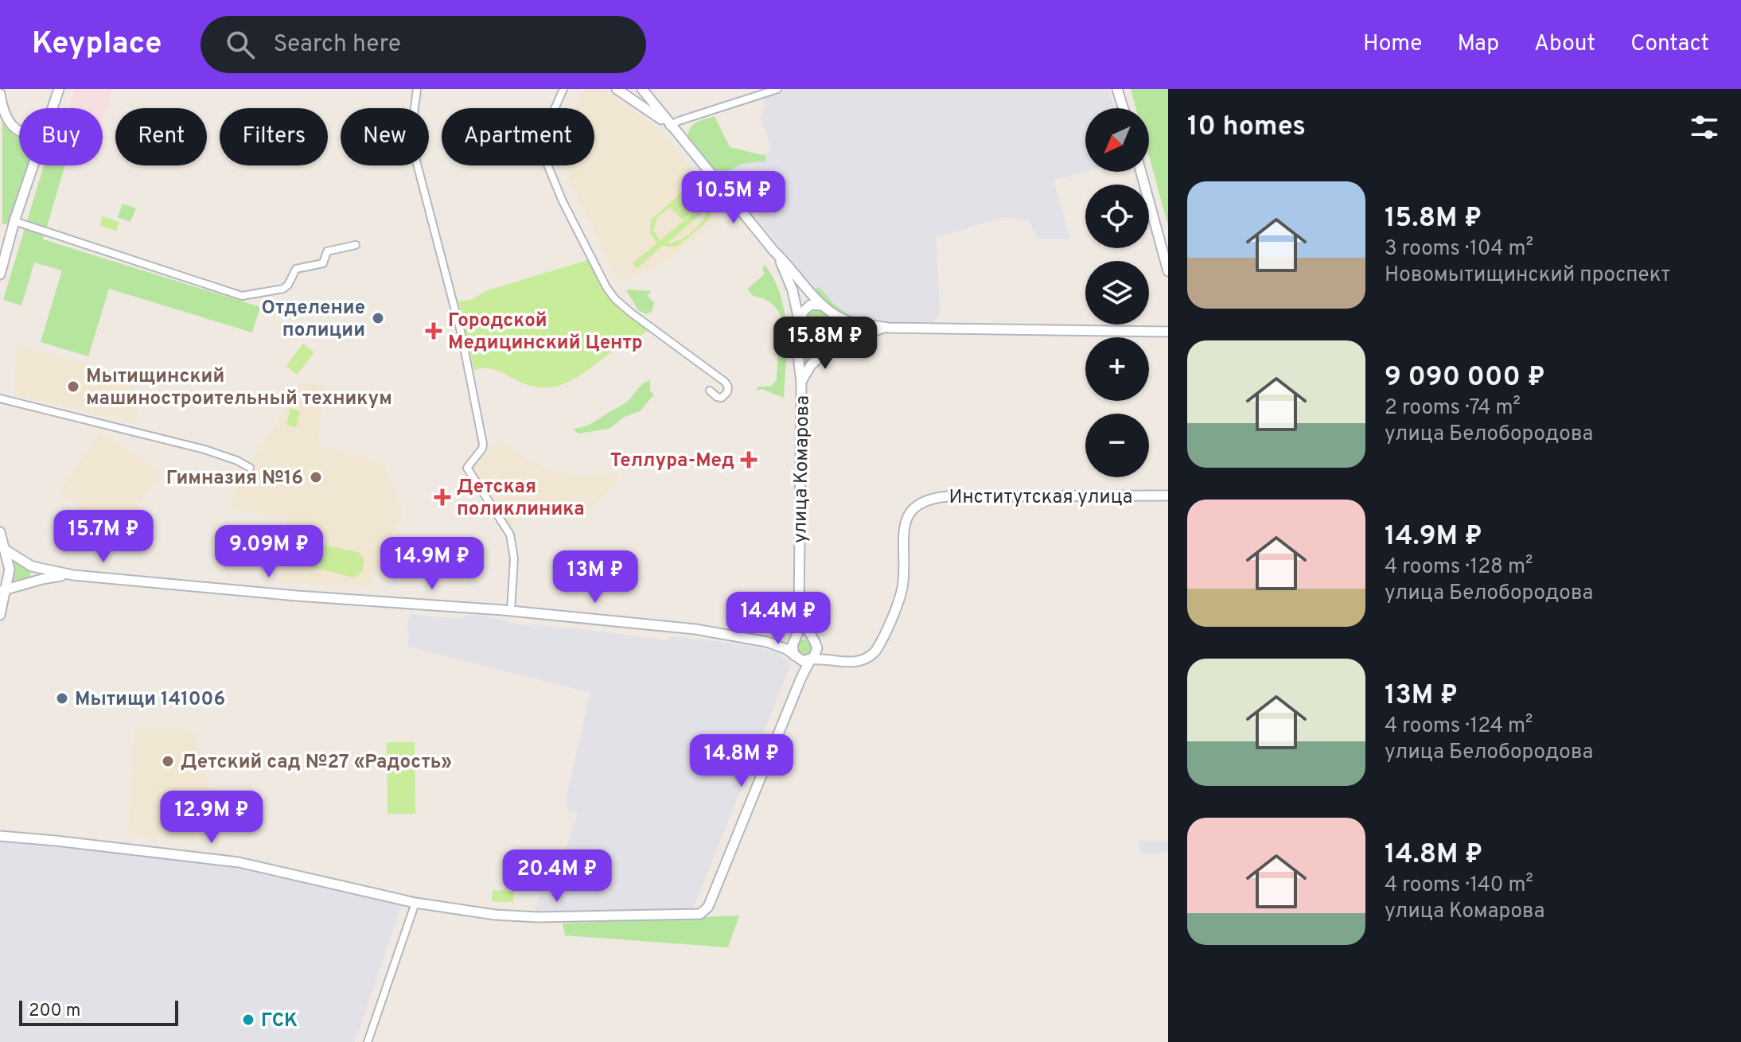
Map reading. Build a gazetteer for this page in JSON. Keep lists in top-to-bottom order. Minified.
{"streets":{"street":["улица Комарова","Институтская улица"]},"crossings":[["улица Комарова","Институтская улица"]],"places":{"other":["Отделение полиции","Мытищинский машиностроительный техникум","Гимназия №16","Мытищи 141006","Детский сад №27 «Радость»","ГСК"],"health":["Городской Медицинский Центр","Теллура-Мед","Детская поликлиника"]},"scale_bar":"200 m","north":"bottom left","page":{"header":"Keyplace","search":"Search here","nav":["Home","Map","About","Contact"],"heading":"10 homes","map_buttons":["+","−"],"chip":["Buy","Rent","Filters","New","Apartment"],"list":[{"name":"15.8M ₽","note":"3 rooms · 104 m² · Новомытищинский проспект"},{"name":"9 090 000 ₽","note":"2 rooms · 74 m² · улица Белобородова"},{"name":"14.9M ₽","note":"4 rooms · 128 m² · улица Белобородова"},{"name":"13M ₽","note":"4 rooms · 124 m² · улица Белобородова"},{"name":"14.8M ₽","note":"4 rooms · 140 m² · улица Комарова"}],"price":["10.5M ₽","15.8M ₽","15.7M ₽","9.09M ₽","14.9M ₽","13M ₽","14.4M ₽","14.8M ₽","12.9M ₽","20.4M ₽"],"scale":"200 m"}}
